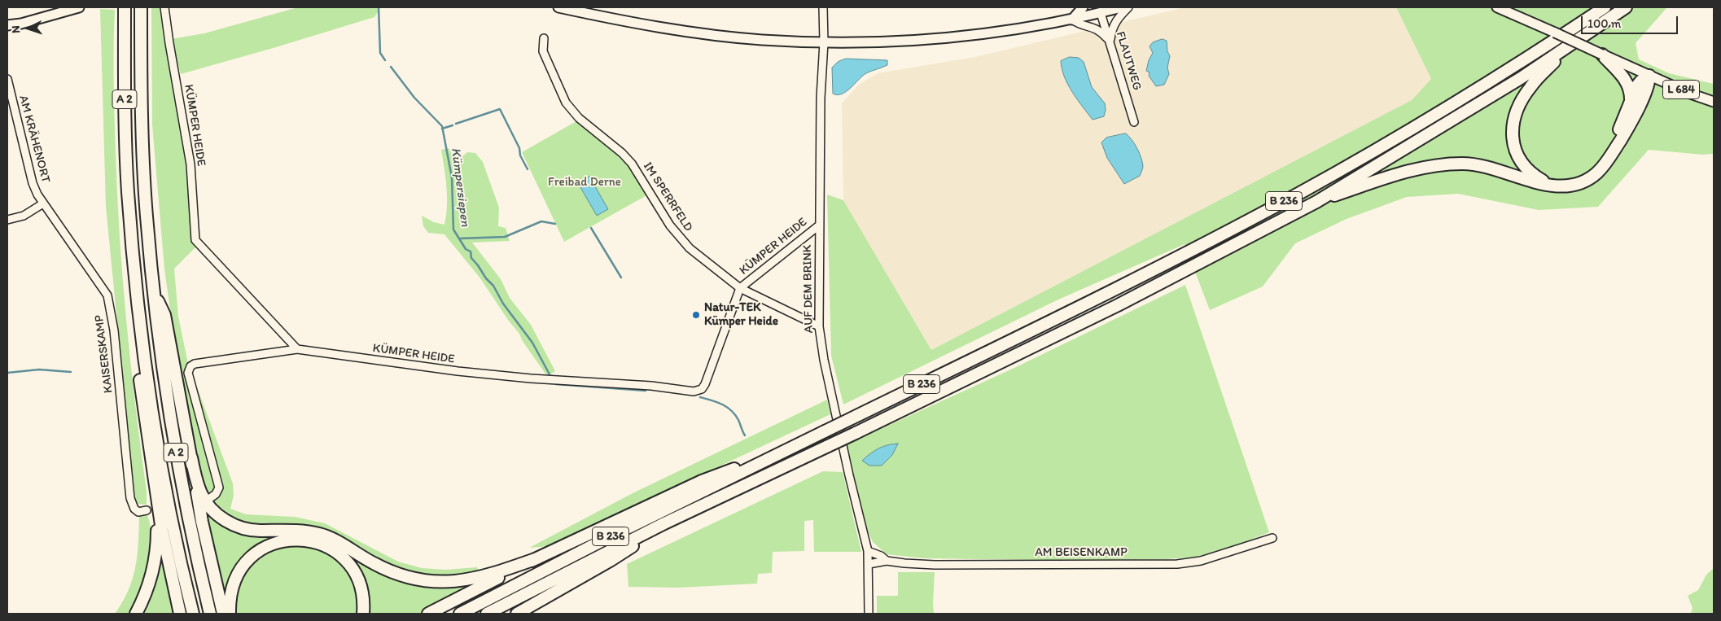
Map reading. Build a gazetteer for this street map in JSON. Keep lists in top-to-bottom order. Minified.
{"streets":{"highway":["A 2","B 236"],"main road":["L 684"],"street":["FLAUTWEG","KÜMPER HEIDE","AM KRÄHENORT","IM SPERRFELD","AUF DEM BRINK","KAISERSKAMP","AM BEISENKAMP"]},"crossings":[["KÜMPER HEIDE","IM SPERRFELD"],["KÜMPER HEIDE","AUF DEM BRINK"],["AM KRÄHENORT","KAISERSKAMP"],["IM SPERRFELD","AUF DEM BRINK"],["AUF DEM BRINK","AM BEISENKAMP"]],"water":["Kümpersiepen"],"parks":["Freibad Derne"],"places":["Natur-TEK Kümper Heide"],"scale_bar":"100 m","north":"left"}
